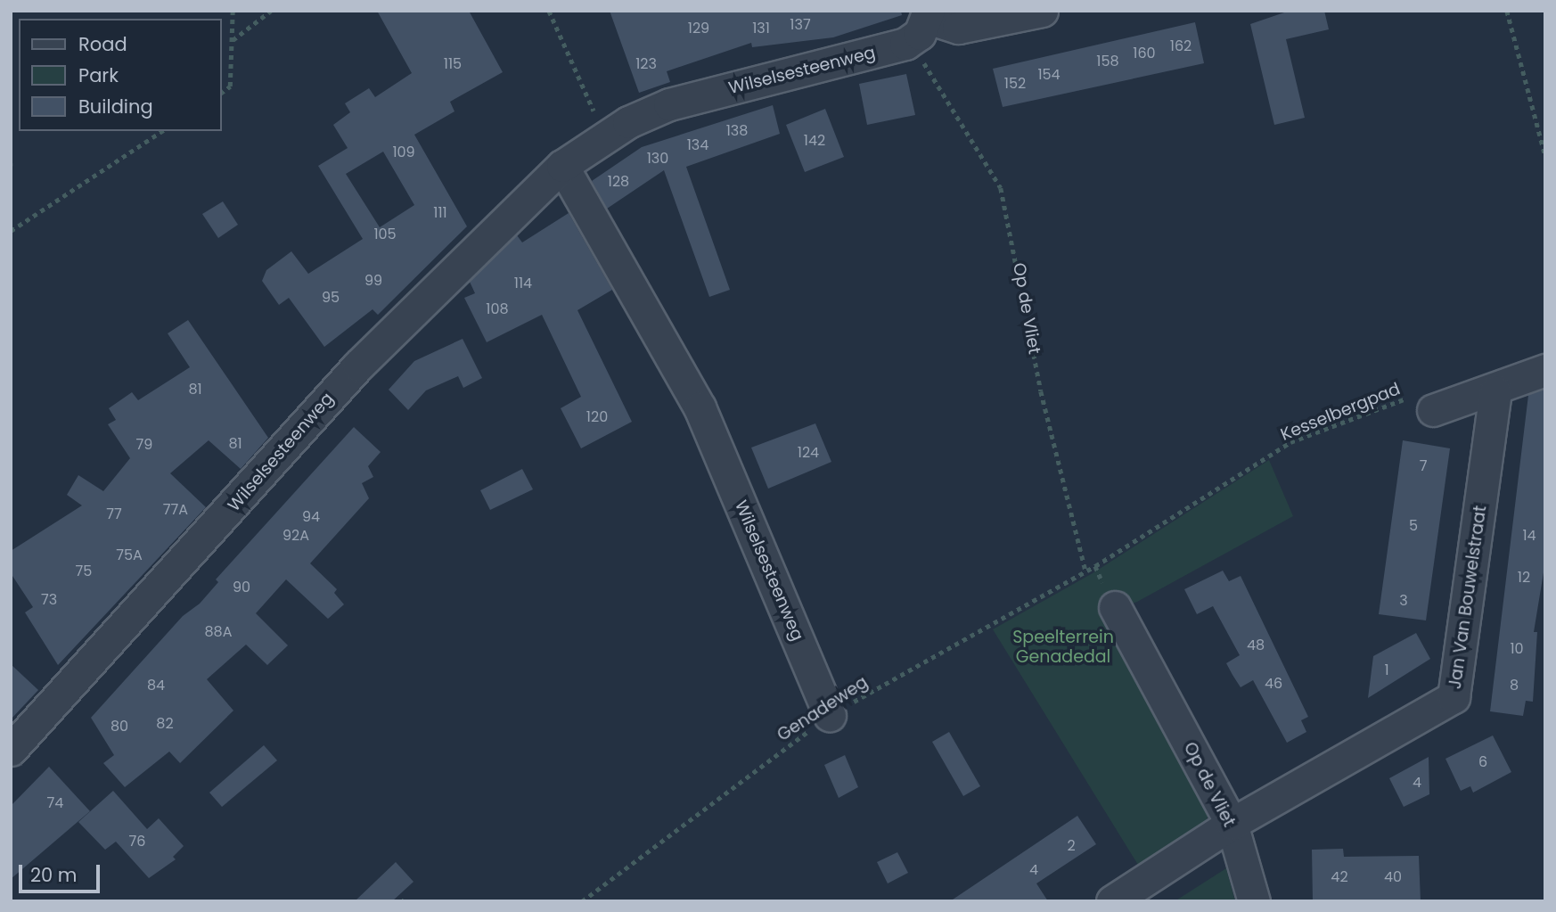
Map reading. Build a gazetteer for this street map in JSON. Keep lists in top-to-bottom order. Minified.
{"streets":{"street":["Wilselsesteenweg","Op de Vliet","Jan Van Bouwelstraat"],"path":["Kesselbergpad","Genadeweg"]},"crossings":[["Wilselsesteenweg","Genadeweg"],["Op de Vliet","Jan Van Bouwelstraat"],["Op de Vliet","Genadeweg"],["Kesselbergpad","Genadeweg"]],"parks":["Speelterrein Genadedal"],"house_numbers":["137","129","131","162","160","158","115","123","154","152","138","142","134","109","130","128","111","105","99","114","95","108","81","120","81","79","124","7","77A","77","94","5","92A","14","75A","75","12","90","73","3","88A","48","10","1","46","84","8","82","80","6","4","74","76","2","4","42","40"],"legend":["Road","Park","Building"],"scale_bar":"20 m"}
